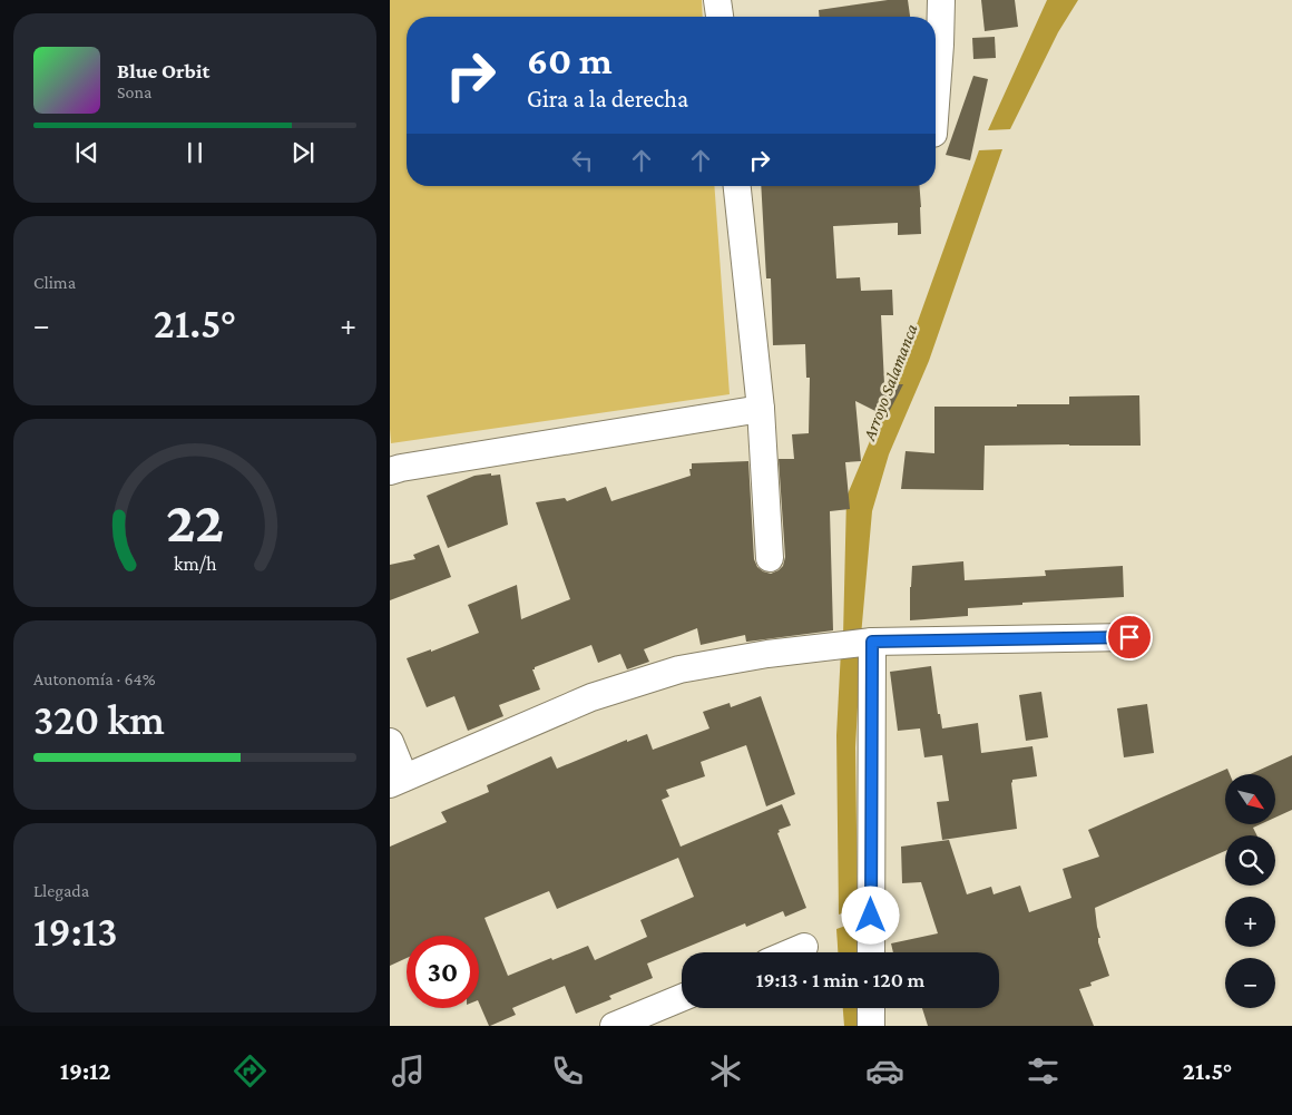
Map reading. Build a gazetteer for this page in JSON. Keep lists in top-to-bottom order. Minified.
{"water":["Arroyo Salamanca"],"north":"bottom right","page":{"turn":["60 m","Gira a la derecha"],"song":["Blue Orbit","Sona"],"tile":["Clima",["Autonomía · 64%","320 km"],["Llegada","19:13"]],"heat":["−","21.5°","+"],"map_buttons":["+","−"],"limit":"30","trip":"19:13 · 1 min · 120 m","tabs":["19:12","21.5°"],"gauge":["22","km/h"]}}
